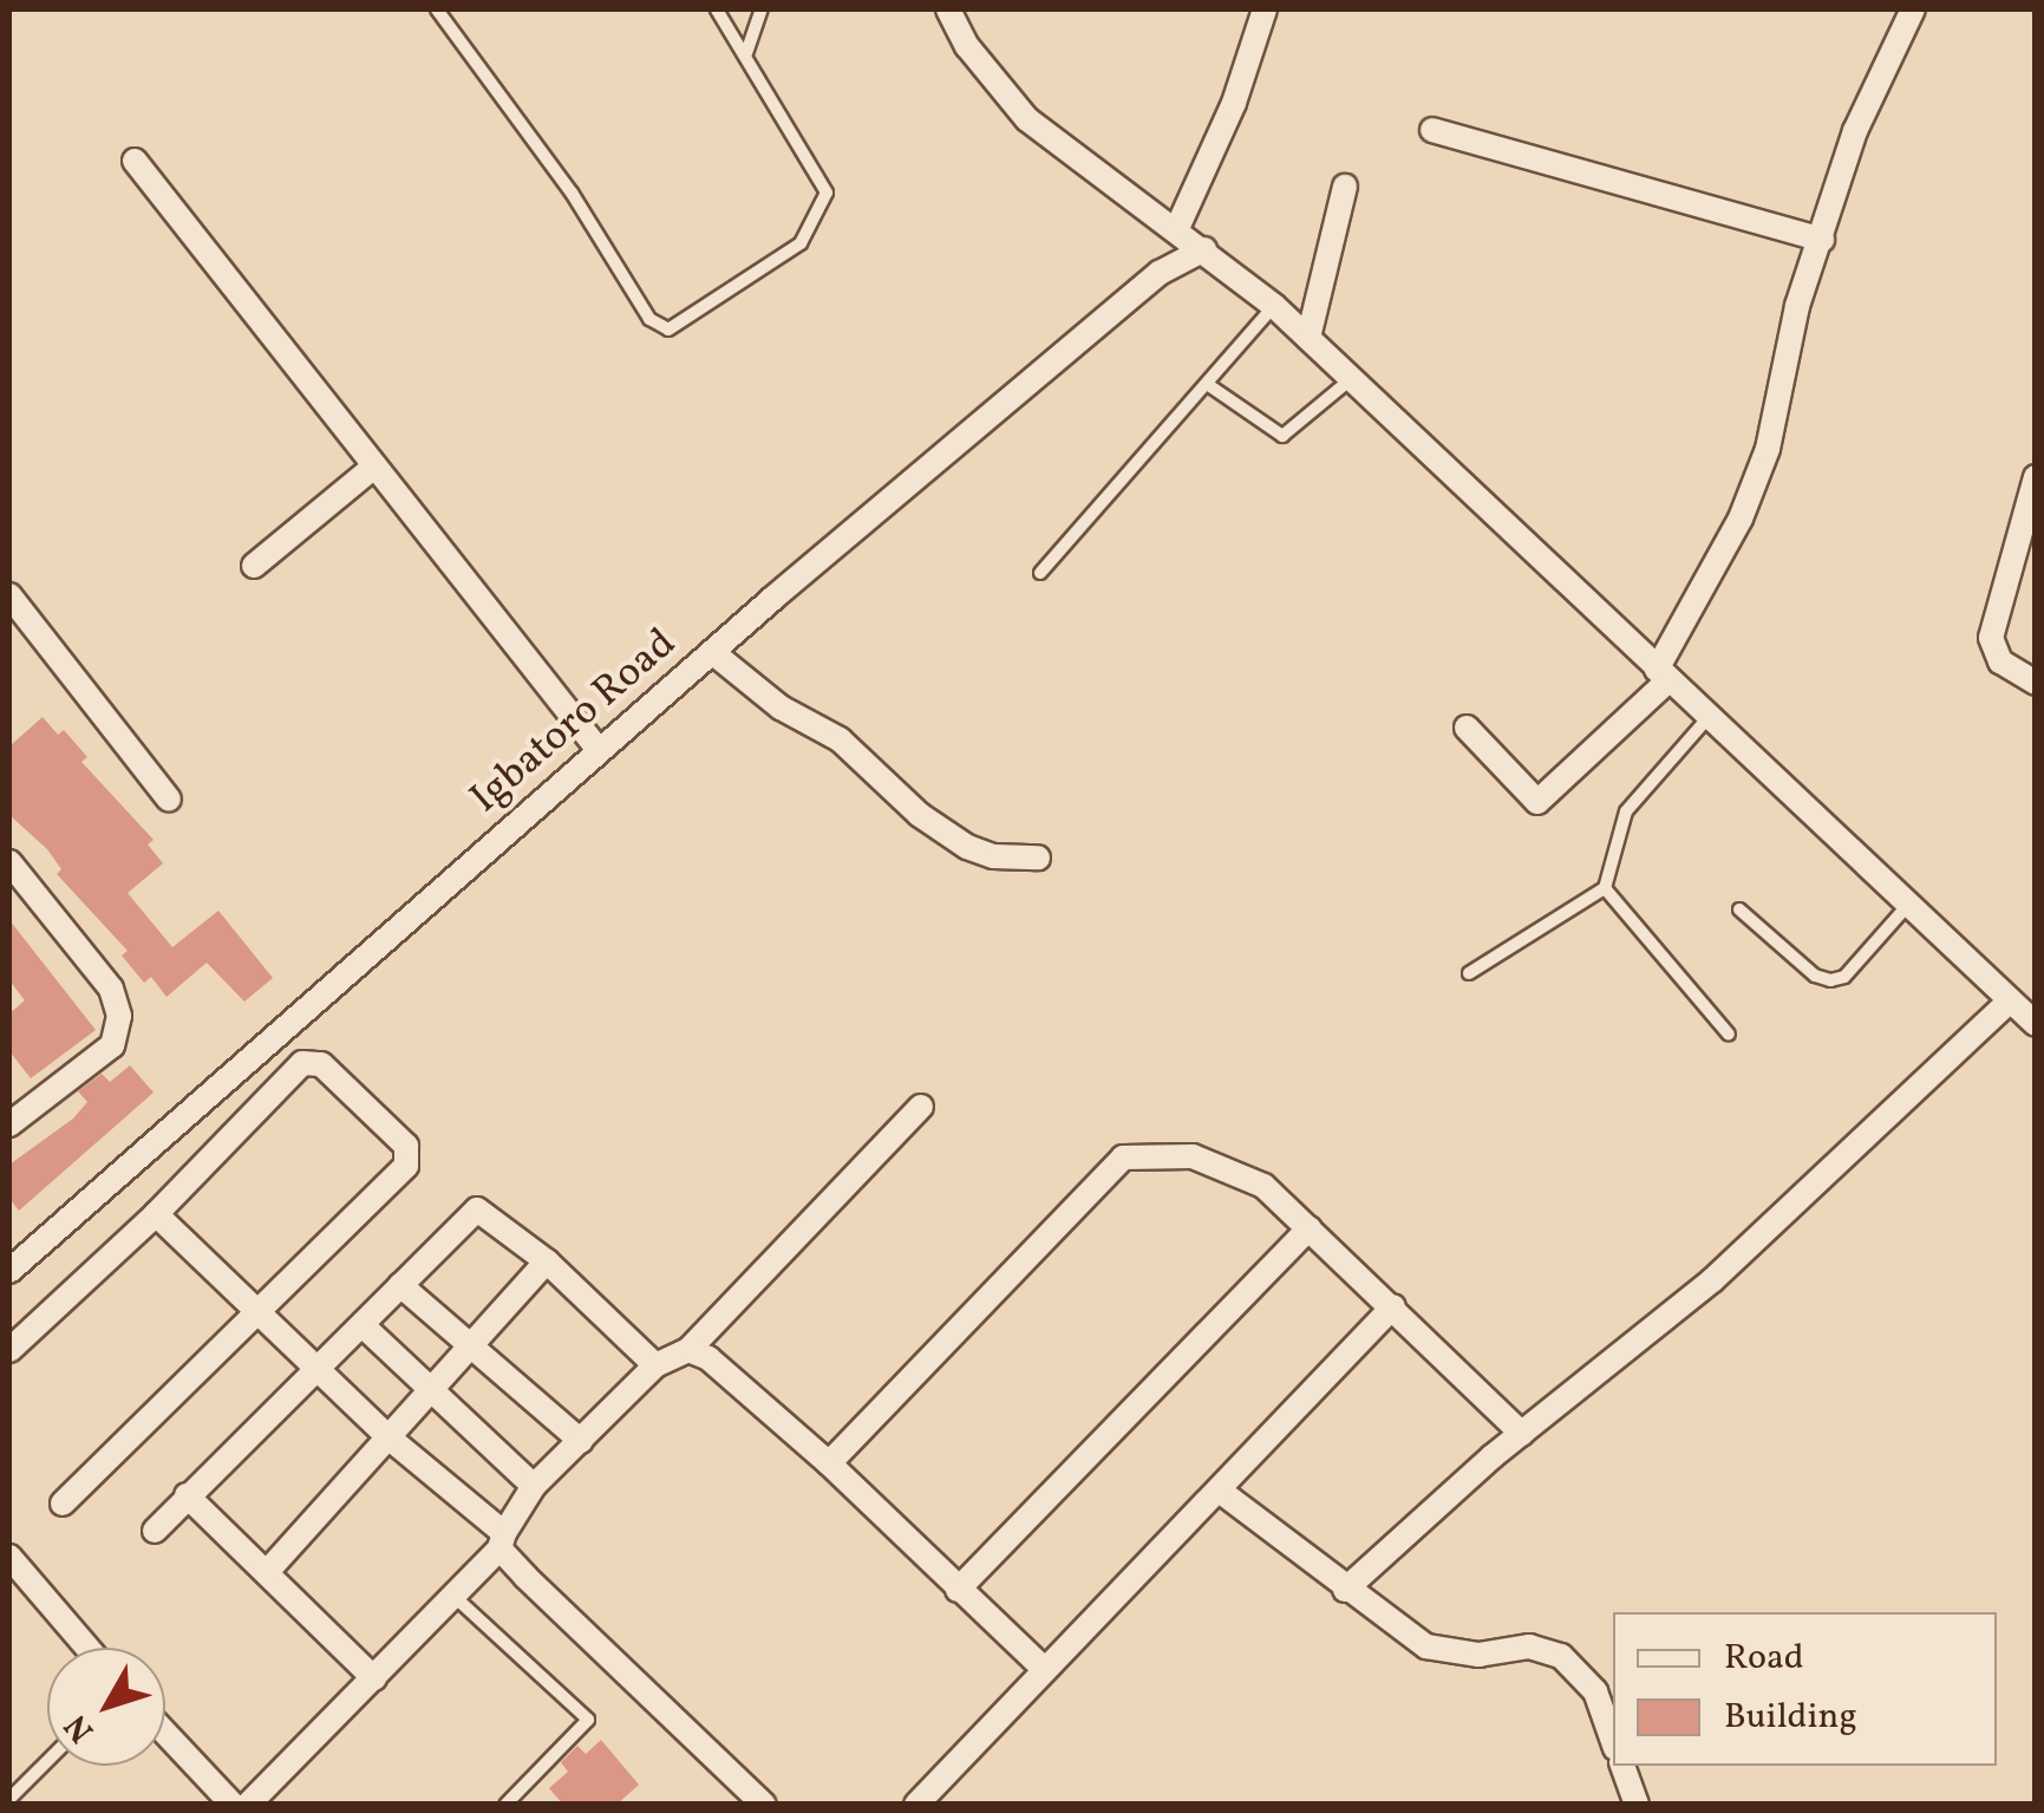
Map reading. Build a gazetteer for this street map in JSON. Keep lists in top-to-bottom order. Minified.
{"streets":{"street":["Igbatoro Road"]},"legend":["Road","Building"],"north":"bottom left"}
